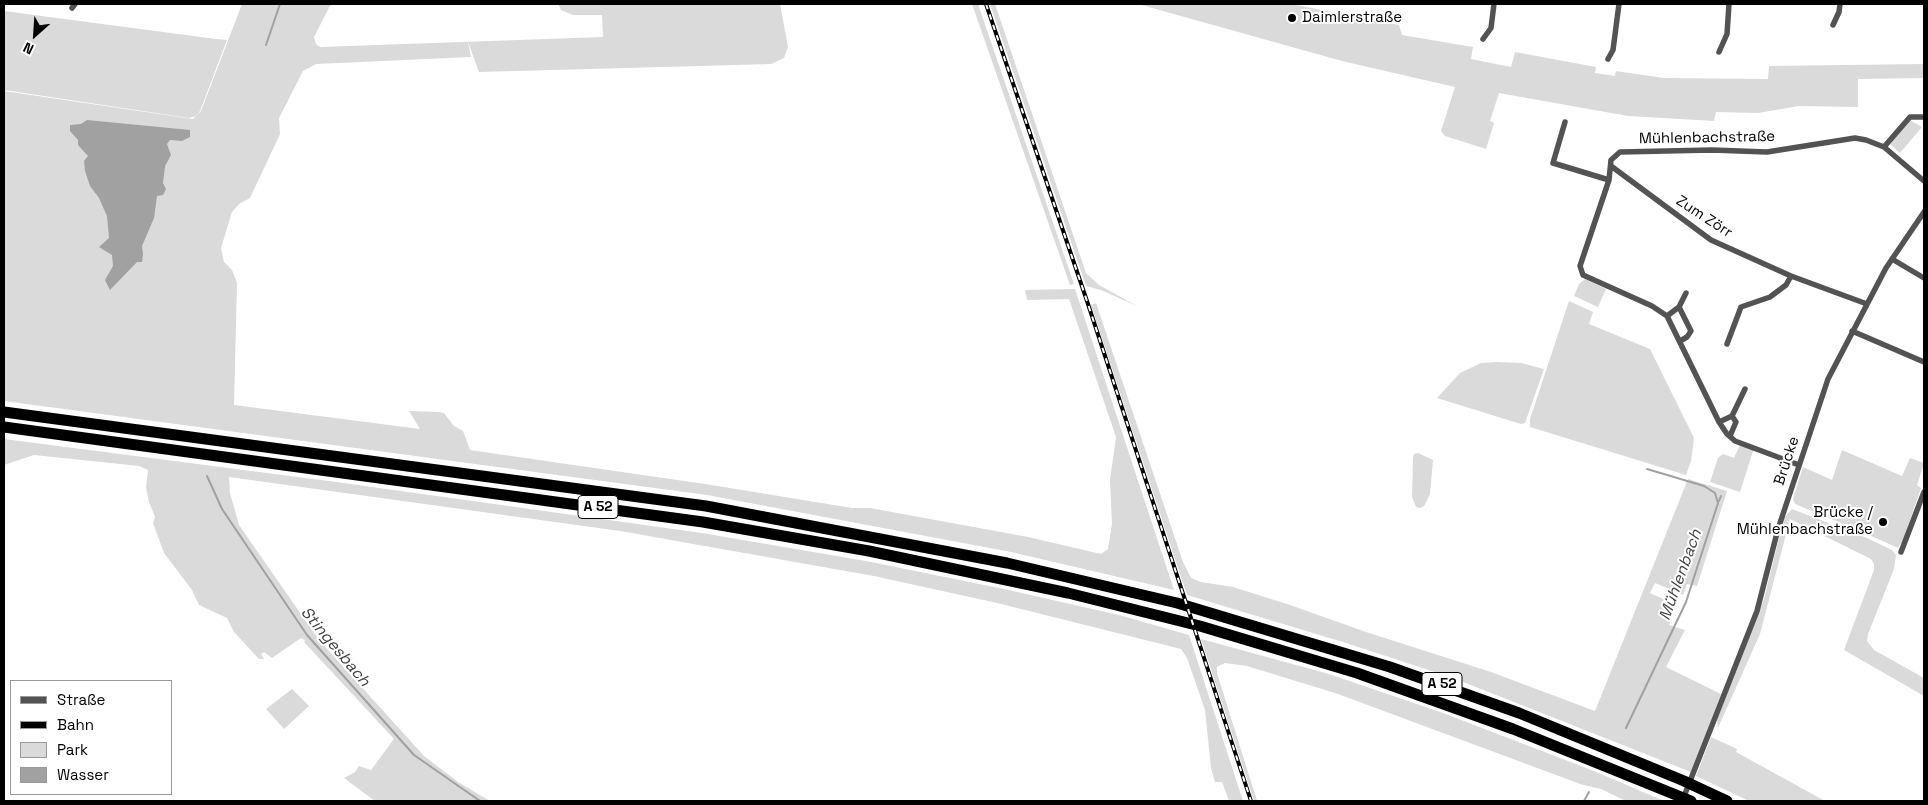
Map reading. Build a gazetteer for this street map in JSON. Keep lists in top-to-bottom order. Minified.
{"streets":{"highway":["A 52"],"street":["Mühlenbachstraße","Zum Zörr","Brücke"]},"crossings":[["Mühlenbachstraße","Zum Zörr"],["Zum Zörr","Brücke"],["Brücke","A 52"]],"water":["Mühlenbach","Stingesbach"],"places":["Daimlerstraße","Brücke / Mühlenbachstraße"],"legend":["Straße","Bahn","Park","Wasser"],"north":"bottom left"}
